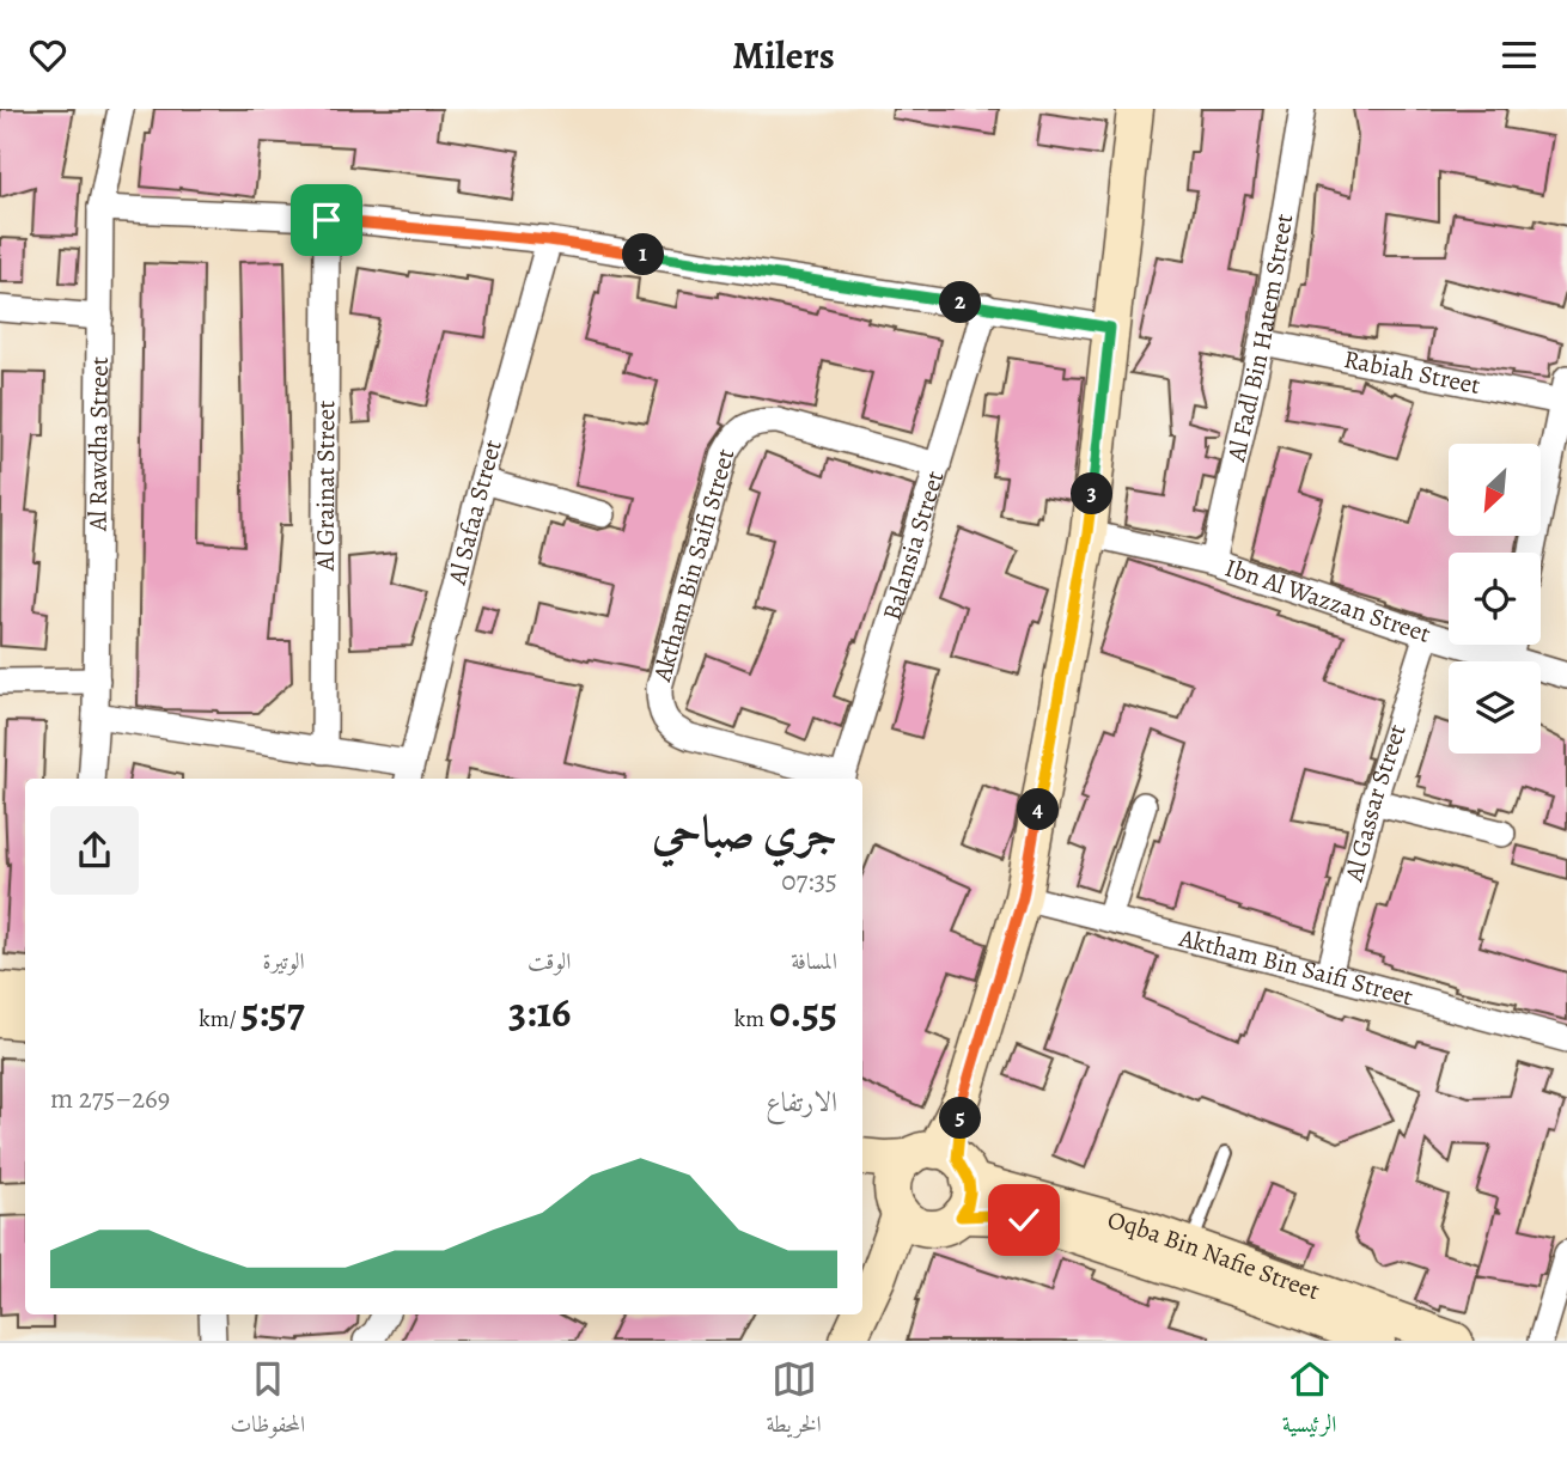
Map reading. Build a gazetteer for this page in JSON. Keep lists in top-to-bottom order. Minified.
{"streets":{"street":["Al Fadl Bin Hatem Street","Rabiah Street","Al Rawdha Street","Al Grainat Street","Al Safaa Street","Balansia Street","Aktham Bin Saifi Street","Ibn Al Wazzan Street","Al Gassar Street","Oqba Bin Nafie Street"]},"crossings":[["Al Fadl Bin Hatem Street","Rabiah Street"],["Al Fadl Bin Hatem Street","Ibn Al Wazzan Street"],["Balansia Street","Aktham Bin Saifi Street"],["Aktham Bin Saifi Street","Al Gassar Street"],["Ibn Al Wazzan Street","Al Gassar Street"]],"north":"bottom left","page":{"header":"Milers","pins":["1","2","3","4","5"],"heading":["جري صباحي","07:35"],"stats":[["المسافة","0.55 km"],["الوقت","3:16"],["الوتيرة","5:57 /km"]],"chart":["الارتفاع","269–275 m"],"tabs":["الرئيسية","الخريطة","المحفوظات"]}}
